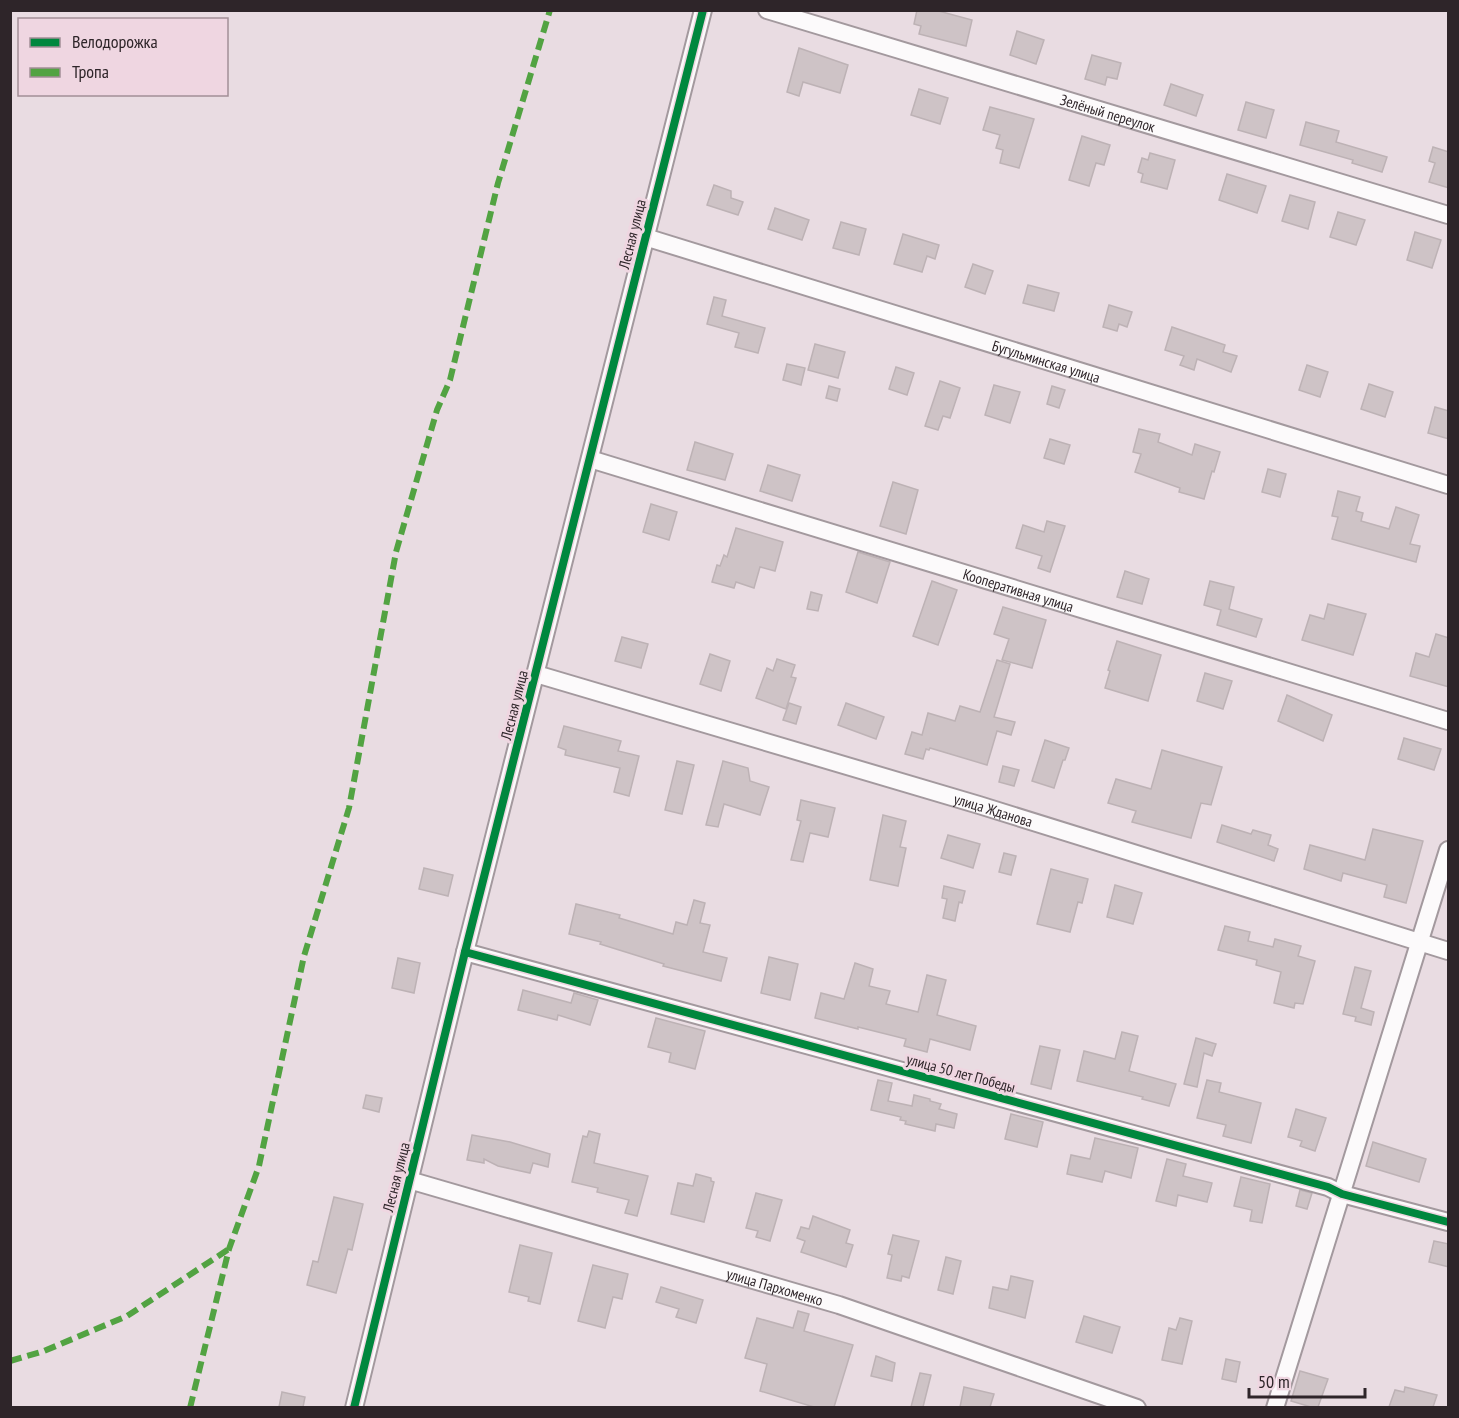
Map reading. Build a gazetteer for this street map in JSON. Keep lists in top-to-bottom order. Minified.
{"streets":{"street":["Зелёный переулок","Лесная улица","Бугульминская улица","Кооперативная улица","улица Жданова","улица 50 лет Победы","улица Пархоменко"]},"crossings":[["Лесная улица","Бугульминская улица"],["Лесная улица","Кооперативная улица"],["Лесная улица","улица Жданова"],["Лесная улица","улица 50 лет Победы"],["Лесная улица","улица Пархоменко"]],"legend":["Велодорожка","Тропа"],"scale_bar":"50 m"}
